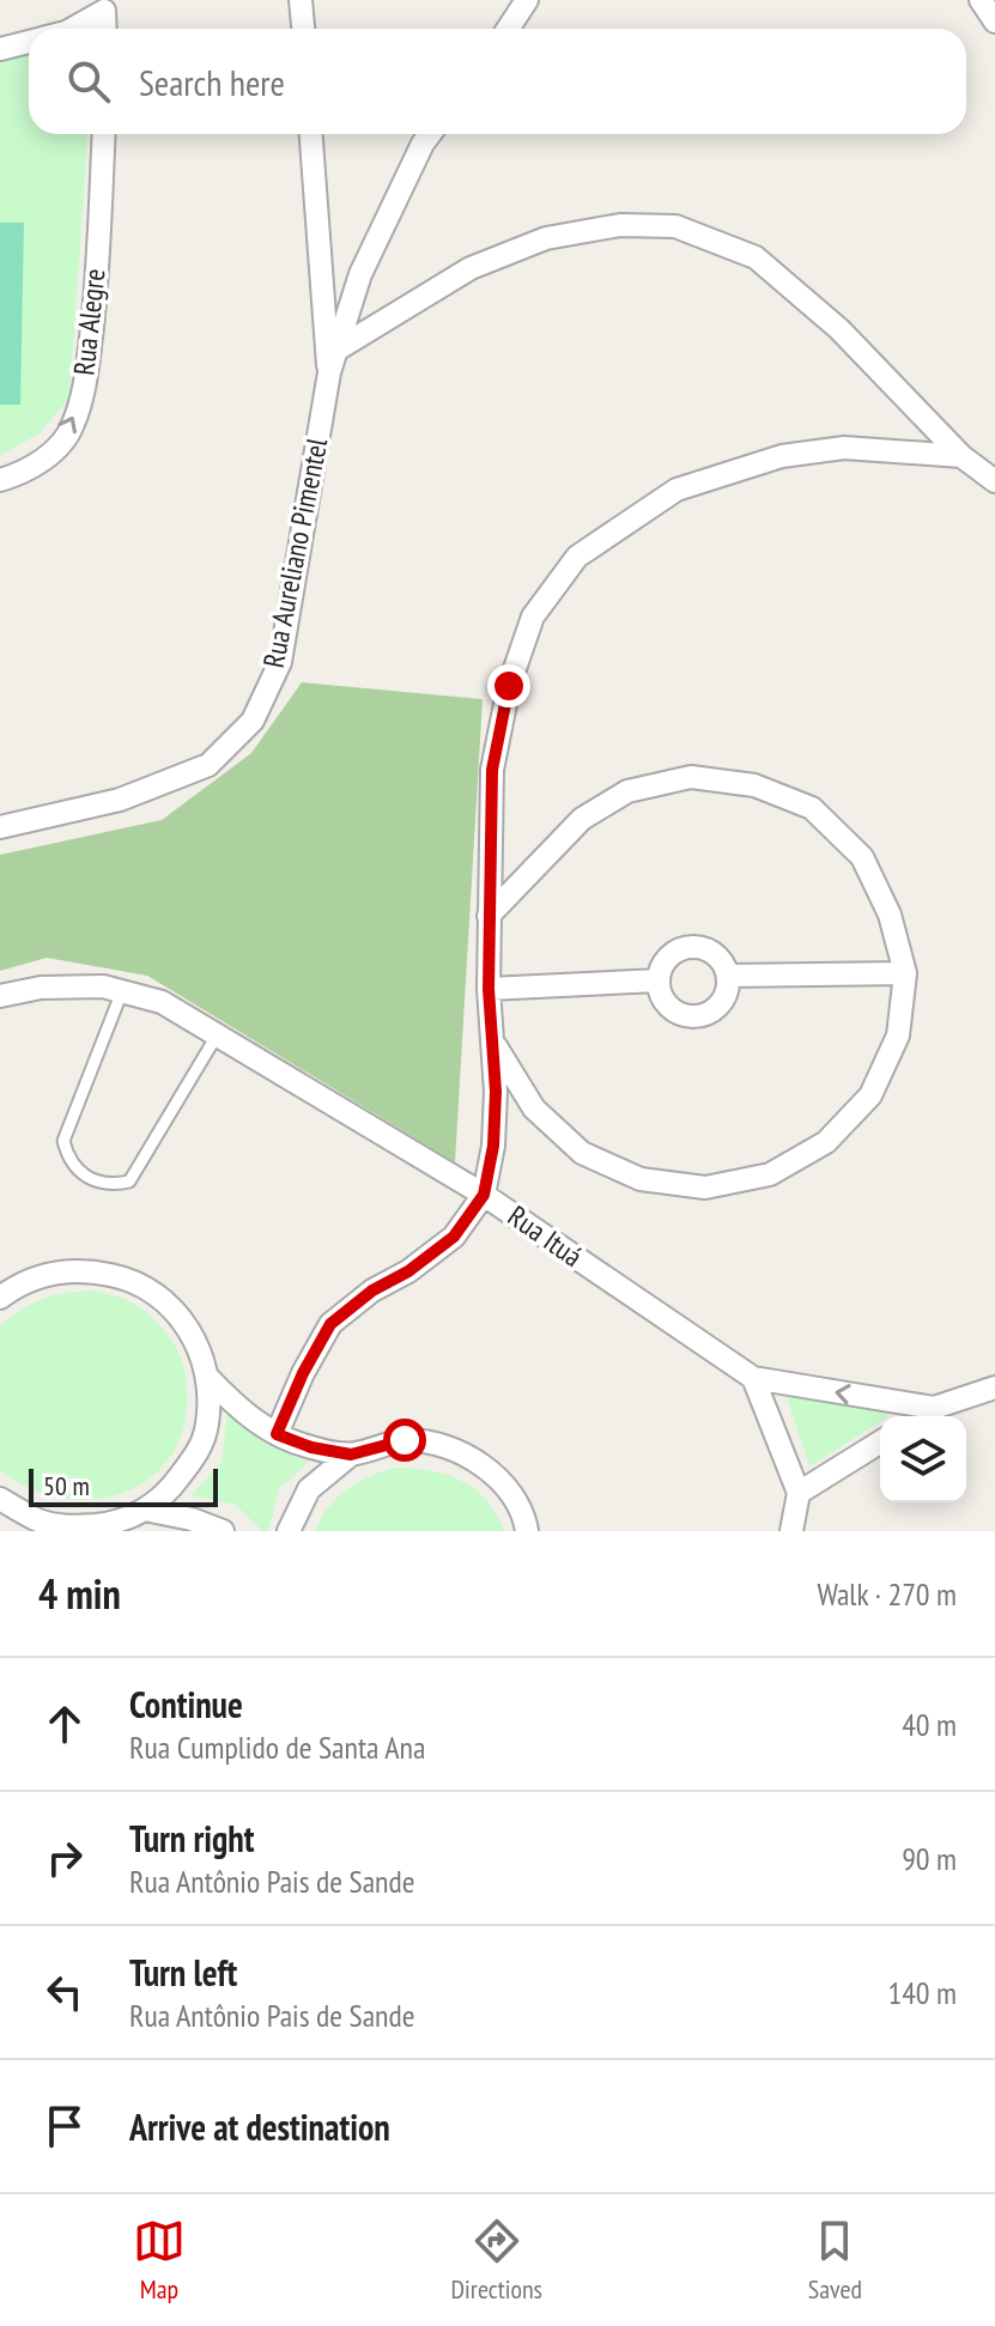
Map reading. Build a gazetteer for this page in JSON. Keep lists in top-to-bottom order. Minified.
{"streets":{"street":["Rua Alegre","Rua Aureliano Pimentel","Rua Ituá"]},"one_way":["Rua Alegre"],"scale_bar":"50 m","page":{"search":"Search here","scale":"50 m","heading":["4 min","Walk · 270 m"],"list":[["Continue","Rua Cumplido de Santa Ana","40 m"],["Turn right","Rua Antônio Pais de Sande","90 m"],["Turn left","Rua Antônio Pais de Sande","140 m"],"Arrive at destination"],"nav":["Map","Directions","Saved"]}}
